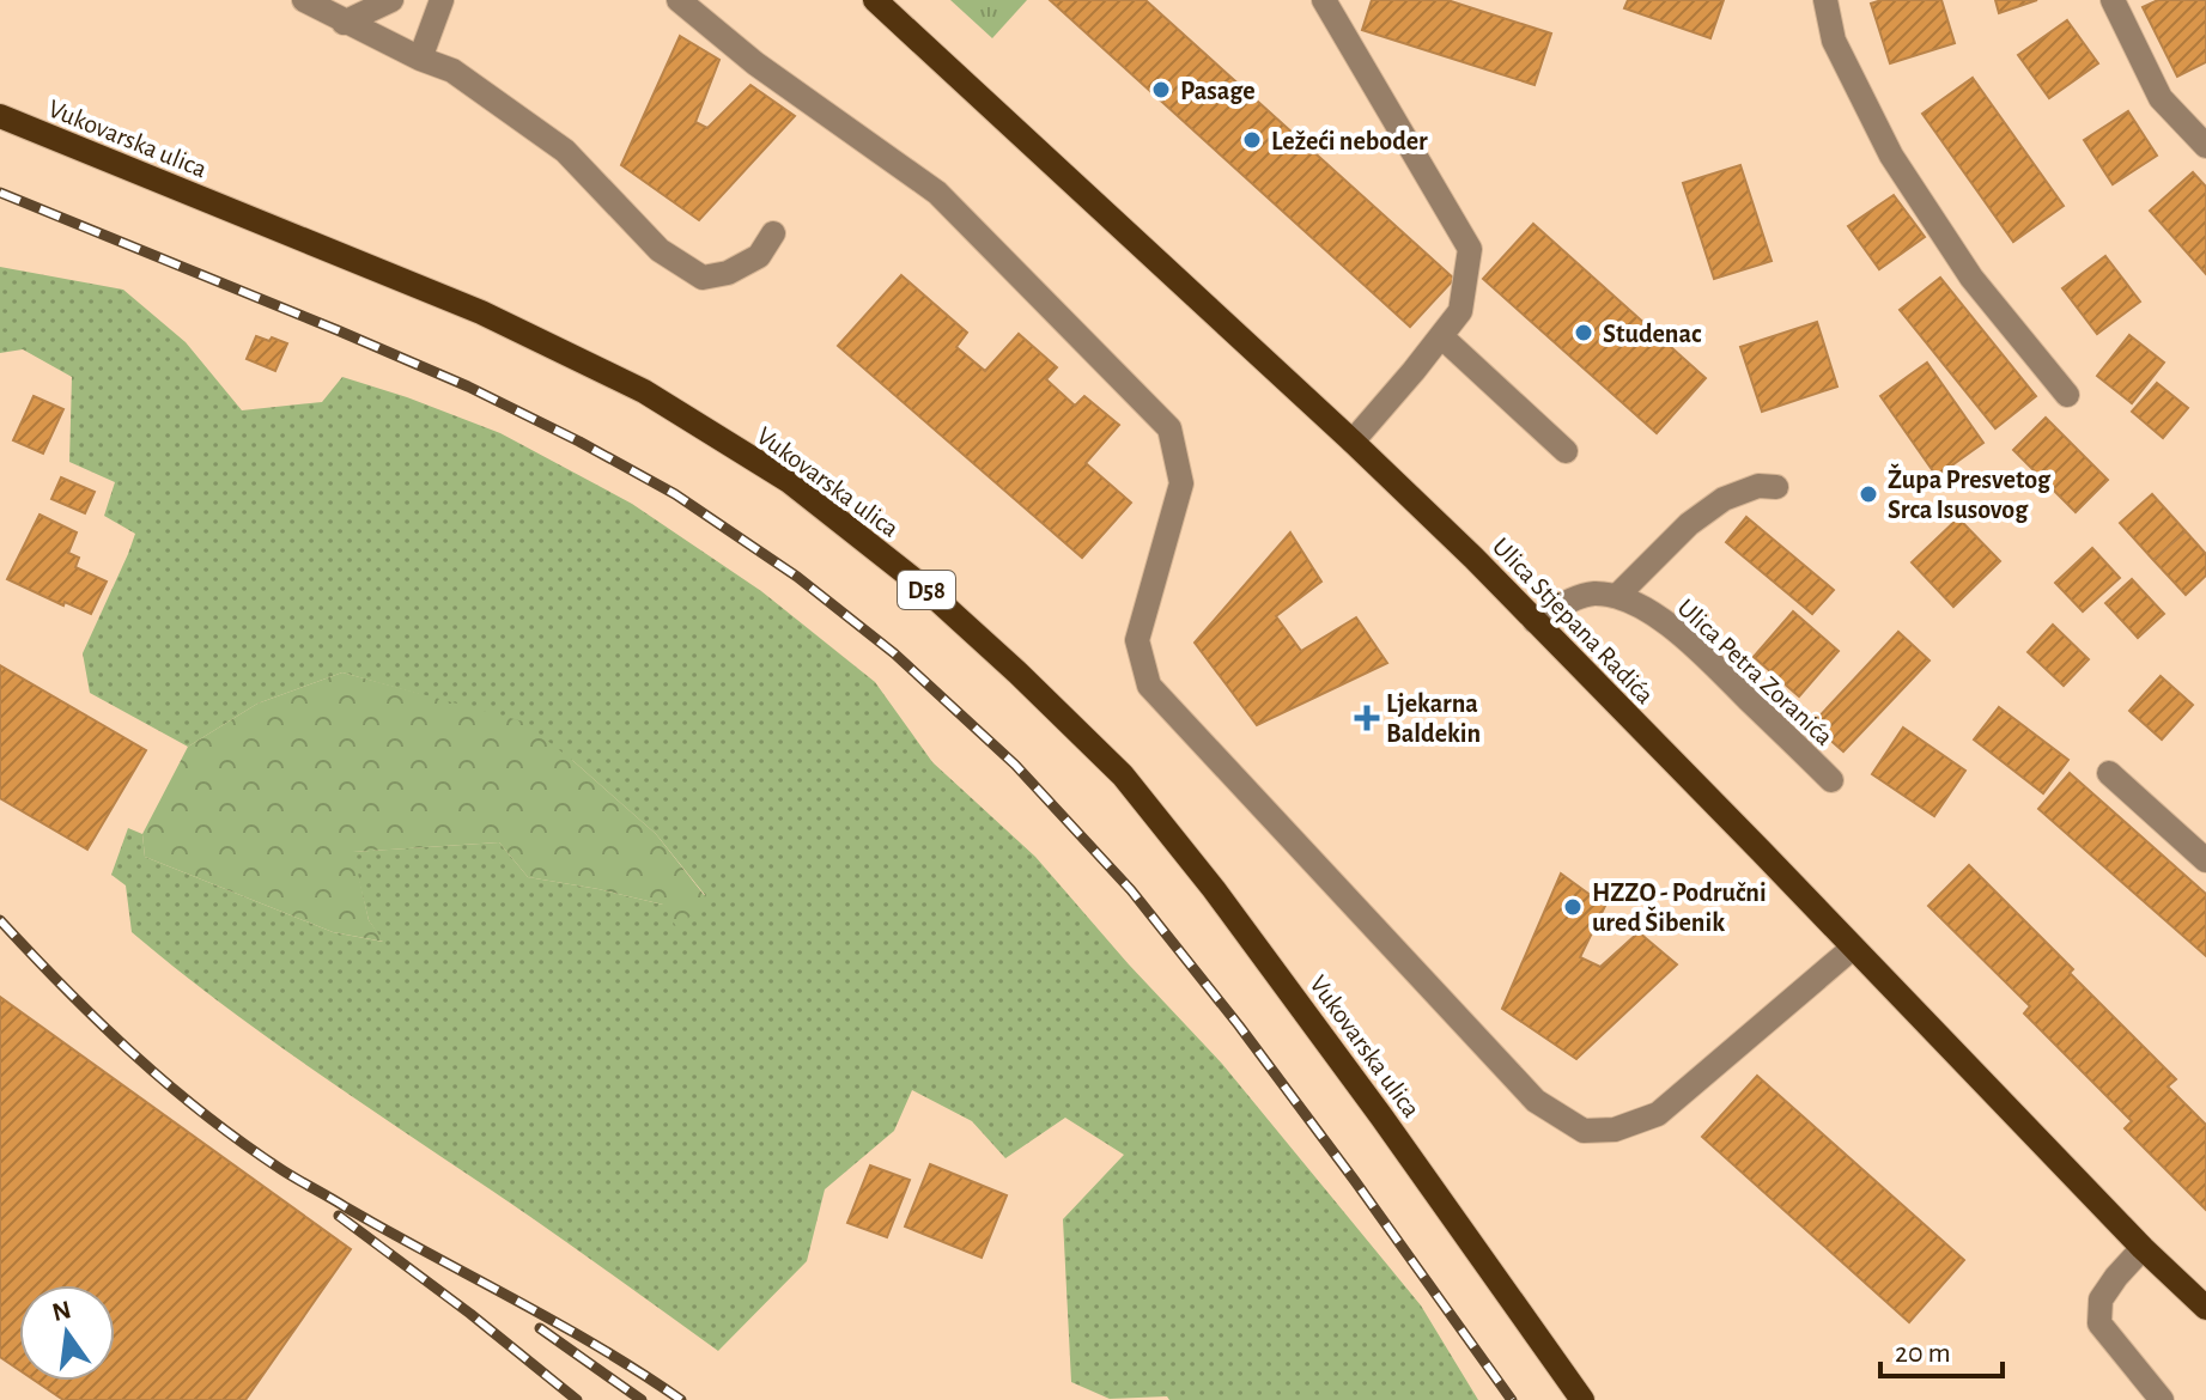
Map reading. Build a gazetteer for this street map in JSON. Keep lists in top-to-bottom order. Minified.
{"streets":{"main road":["Vukovarska ulica","D58","Ulica Stjepana Radića"],"street":["Ulica Petra Zoranića"]},"places":{"other":["Pasage","Ležeći neboder","Studenac","Župa Presvetog Srca Isusovog","HZZO - Područni ured Šibenik"],"health":["Ljekarna Baldekin"]},"scale_bar":"20 m","north":"top"}
